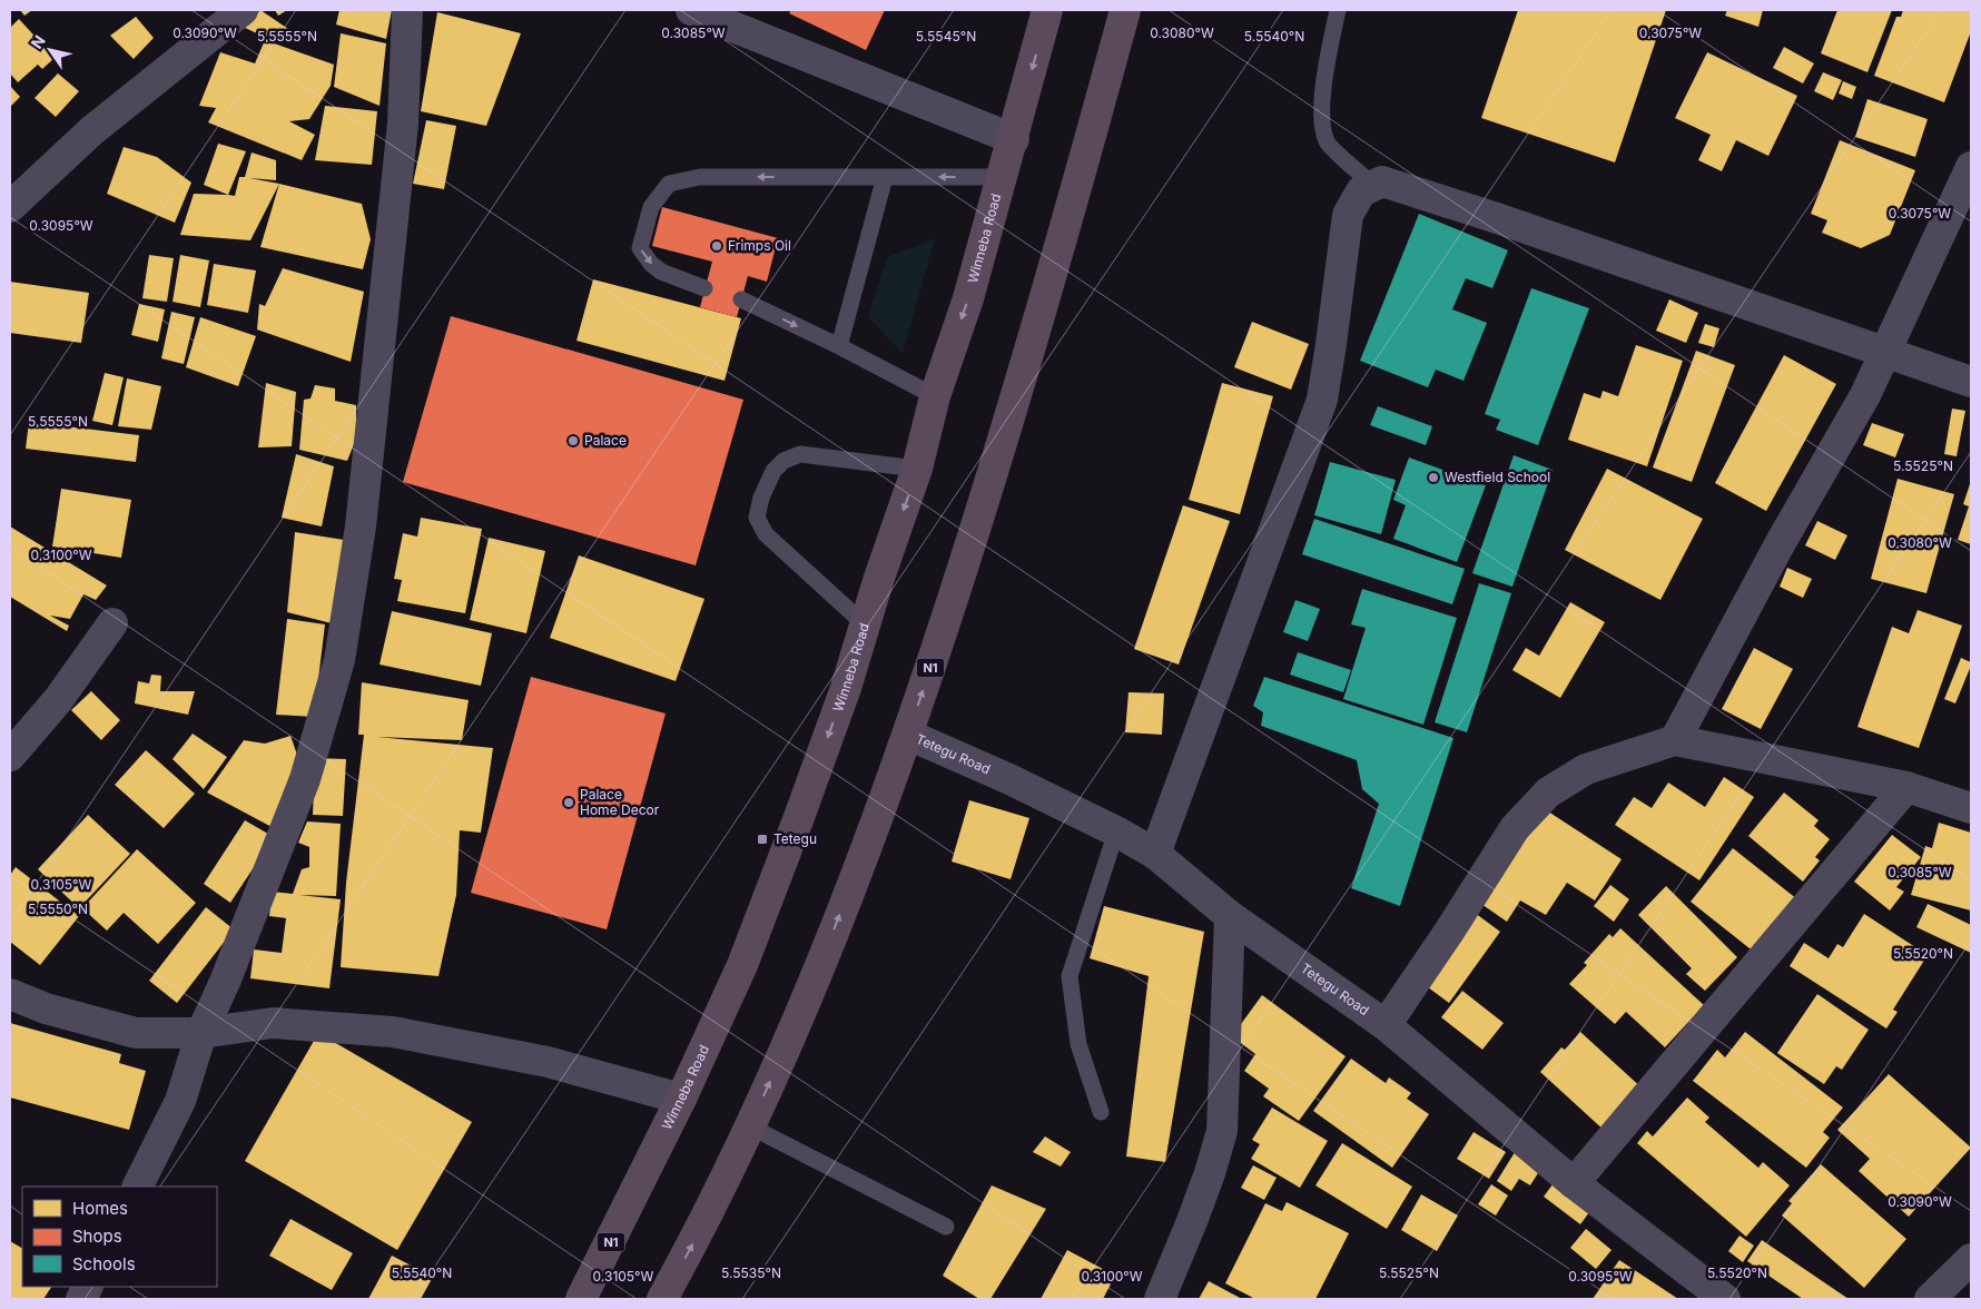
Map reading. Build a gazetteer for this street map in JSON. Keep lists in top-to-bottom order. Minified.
{"streets":{"highway":["Winneba Road","N1"],"street":["Tetegu Road"]},"crossings":[["N1","Tetegu Road"]],"places":{"other":["Frimps Oil","Palace","Westfield School","Palace Home Decor"],"transit":["Tetegu"]},"legend":["Homes","Shops","Schools"],"north":"top left","coordinates":["0.3090°W","0.3085°W","0.3080°W","0.3075°W","5.5540°N","5.5555°N","5.5545°N","0.3095°W","5.5525°N","0.3100°W","0.3105°W","5.5550°N","5.5520°N","5.5535°N"]}
